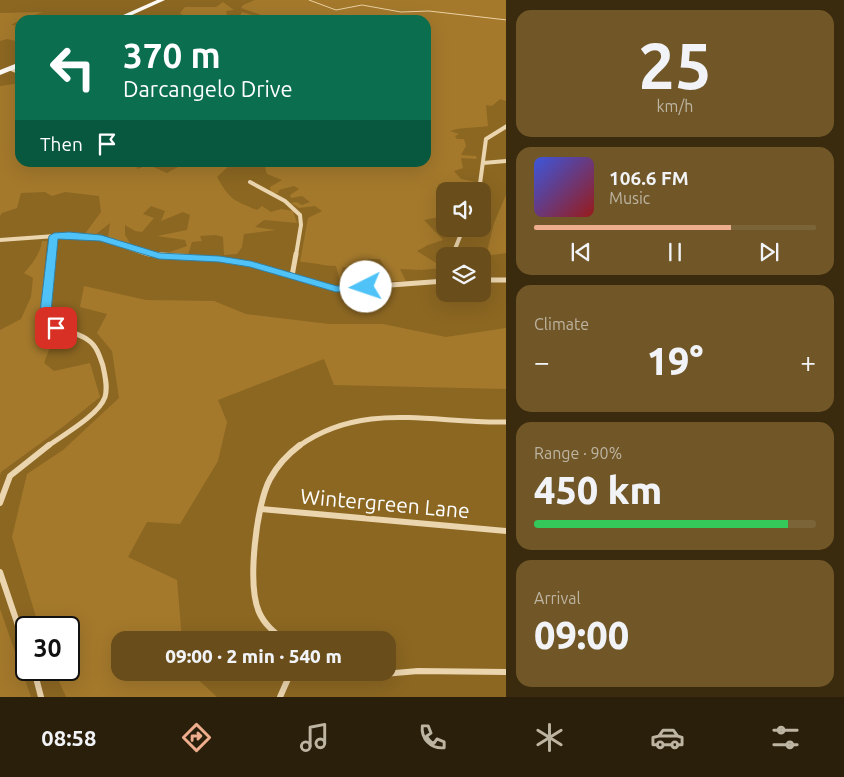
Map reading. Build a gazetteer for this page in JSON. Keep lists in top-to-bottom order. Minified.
{"streets":{"street":["Wintergreen Lane"]},"page":{"tile":[["25","km/h"],"Climate",["Range · 90%","450 km"],["Arrival","09:00"]],"turn":["370 m","Darcangelo Drive"],"then":"Then","song":["106.6 FM","Music"],"heat":["−","19°","+"],"limit":"30","trip":"09:00 · 2 min · 540 m","tabs":"08:58"}}
